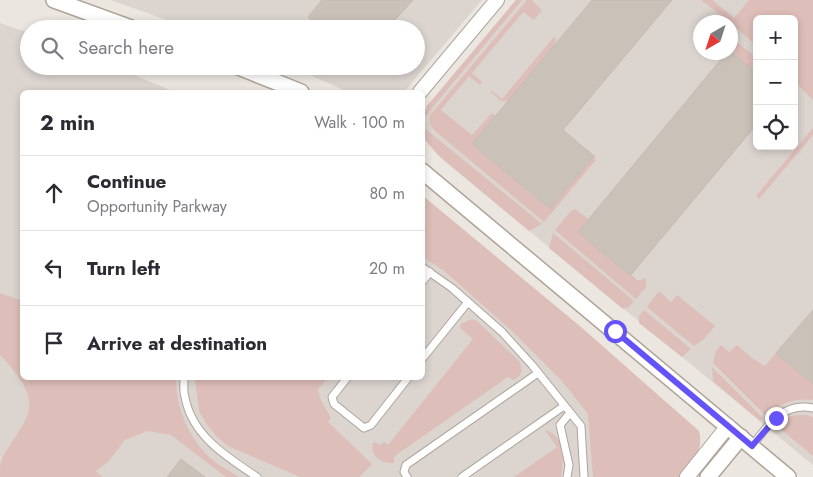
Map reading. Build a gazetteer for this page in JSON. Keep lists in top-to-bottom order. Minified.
{"north":"bottom left","page":{"map_buttons":["+","−"],"search":"Search here","heading":["2 min","Walk · 100 m"],"list":[["Continue","Opportunity Parkway","80 m"],["Turn left","20 m"],"Arrive at destination"]}}
